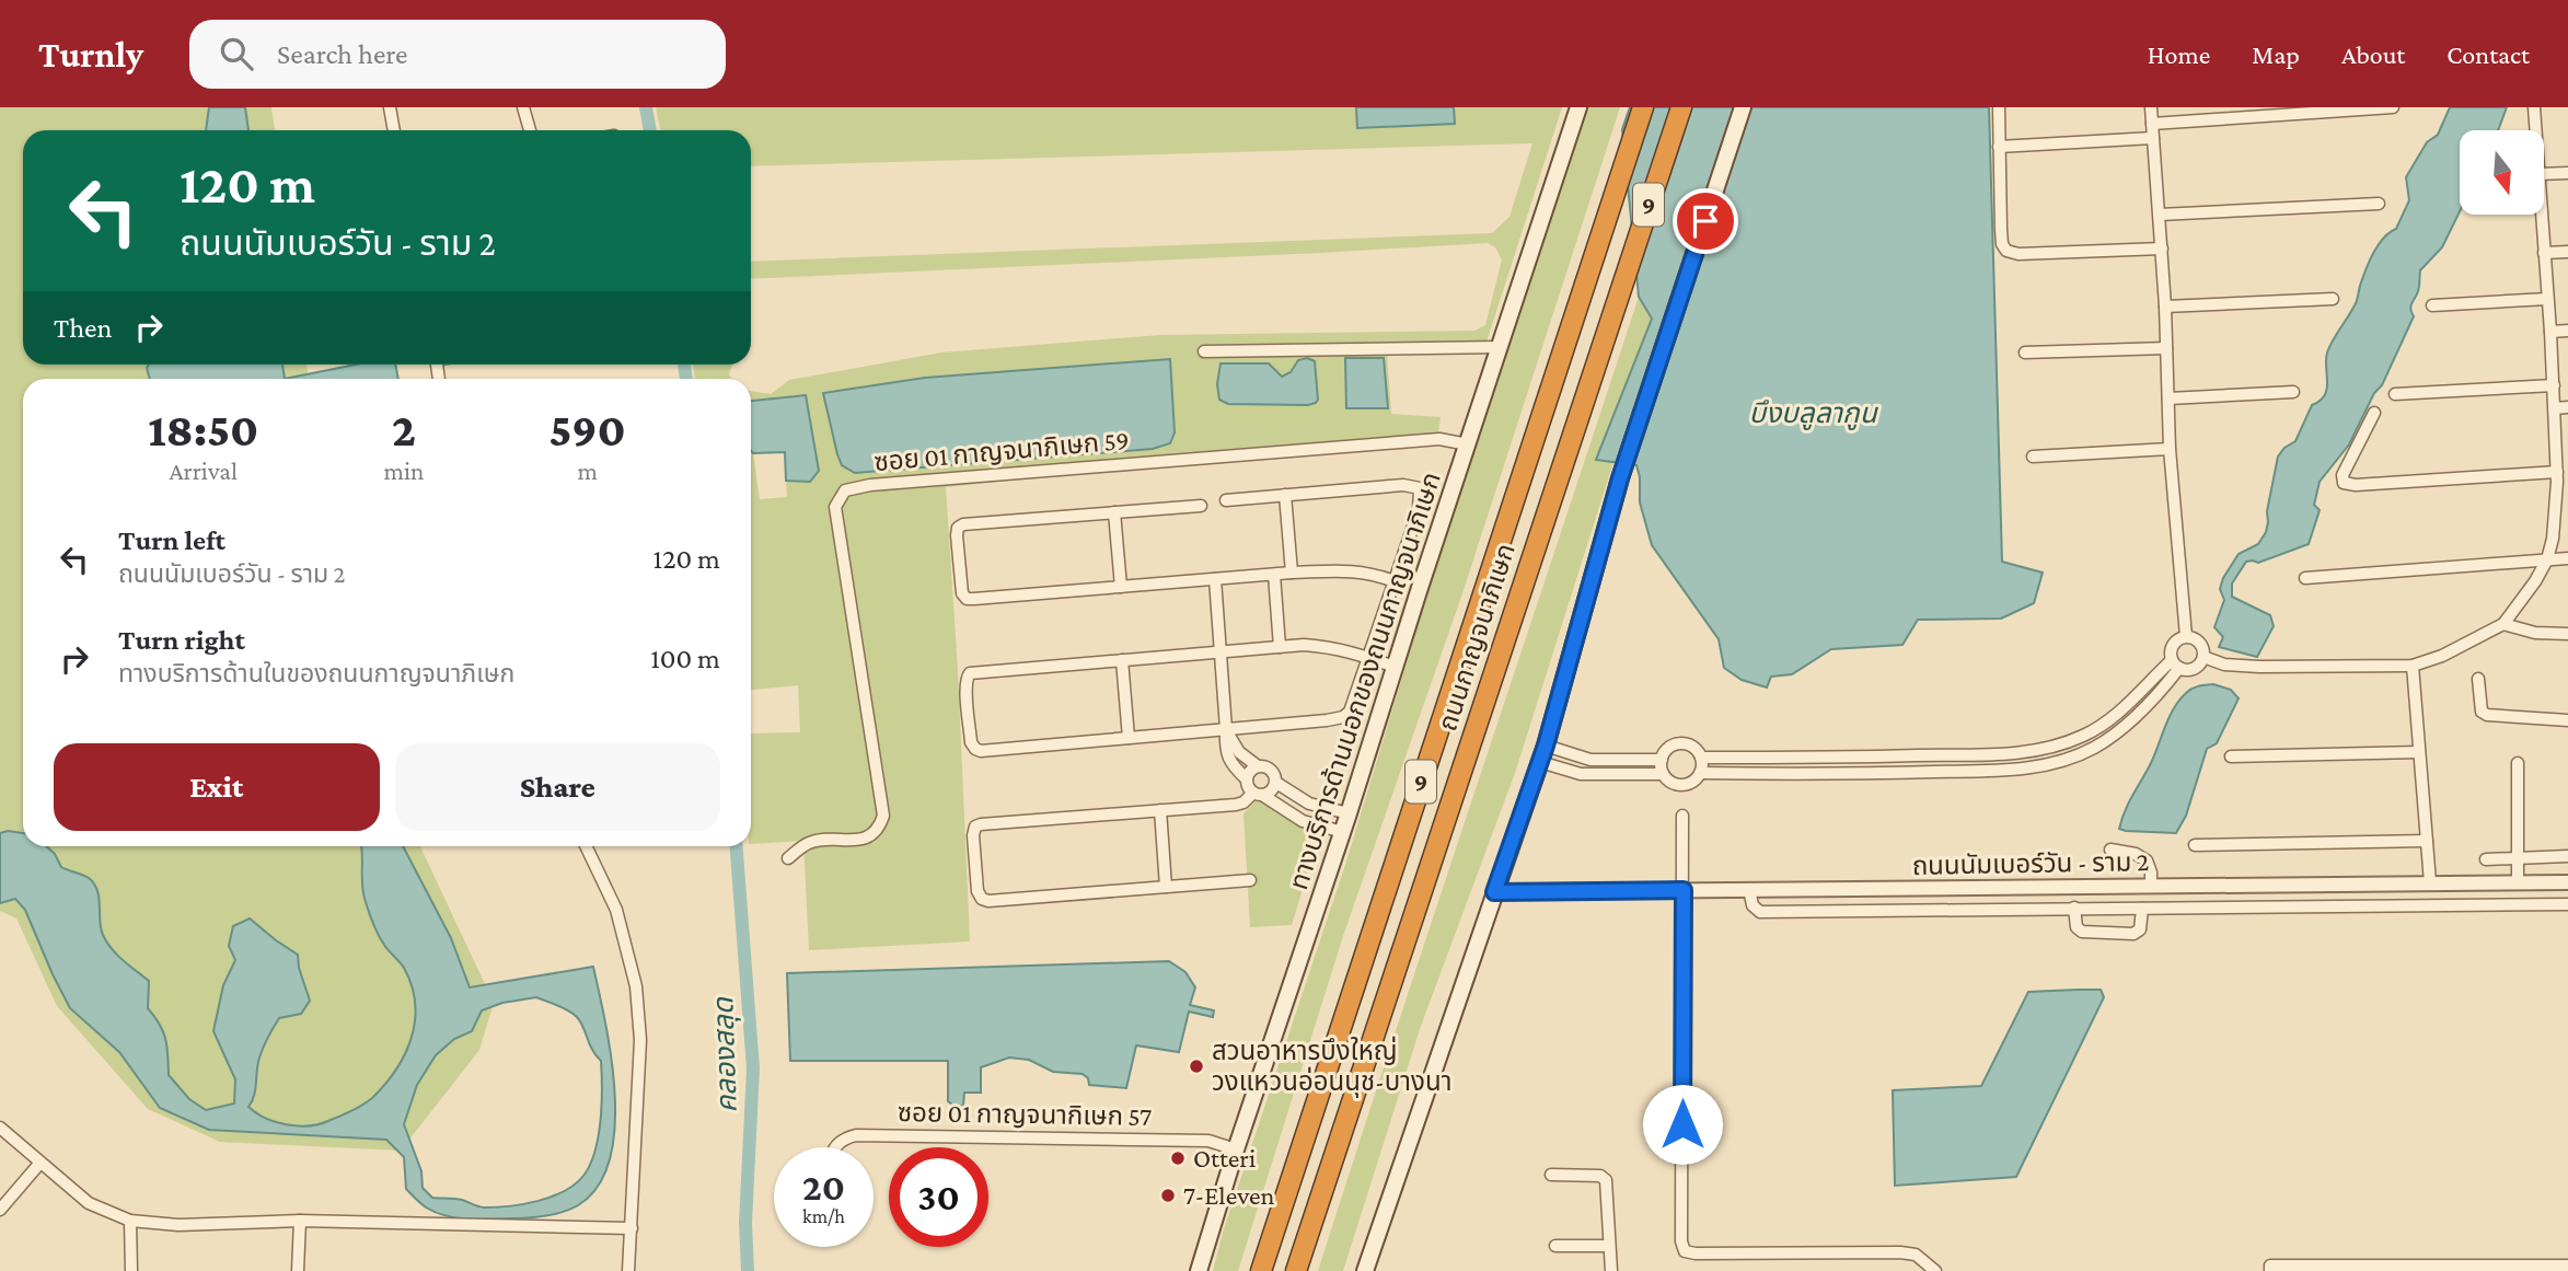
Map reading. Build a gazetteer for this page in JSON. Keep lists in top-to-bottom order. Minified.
{"streets":{"highway":["9","ถนนกาญจนาภิเษก"],"main road":["ทางบริการด้านนอกของถนนกาญจนาภิเษก"],"street":["ซอย 01 กาญจนาภิเษก 59","ถนนนัมเบอร์วัน - ราม 2","ซอย 01 กาญจนากิเษก 57"]},"crossings":[["ซอย 01 กาญจนาภิเษก 59","ทางบริการด้านนอกของถนนกาญจนาภิเษก"],["ทางบริการด้านนอกของถนนกาญจนาภิเษก","ซอย 01 กาญจนากิเษก 57"]],"water":["บึงบลูลากูน","คลองสลุด"],"places":["สวนอาหารบึงใหญ่ วงแหวนอ่อนนุช-บางนา","Otteri","7-Eleven"],"north":"bottom","page":{"header":"Turnly","search":"Search here","nav":["Home","Map","About","Contact"],"turn":["120 m","ถนนนัมเบอร์วัน - ราม 2"],"then":"Then","eta":["18:50","Arrival","2","min","590","m"],"list":[{"name":"Turn left","note":"ถนนนัมเบอร์วัน - ราม 2","value":"120 m"},{"name":"Turn right","note":"ทางบริการด้านในของถนนกาญจนาภิเษก","value":"100 m"}],"buttons":["Exit","Share"],"speed":"20 km/h","limit":"30"}}
